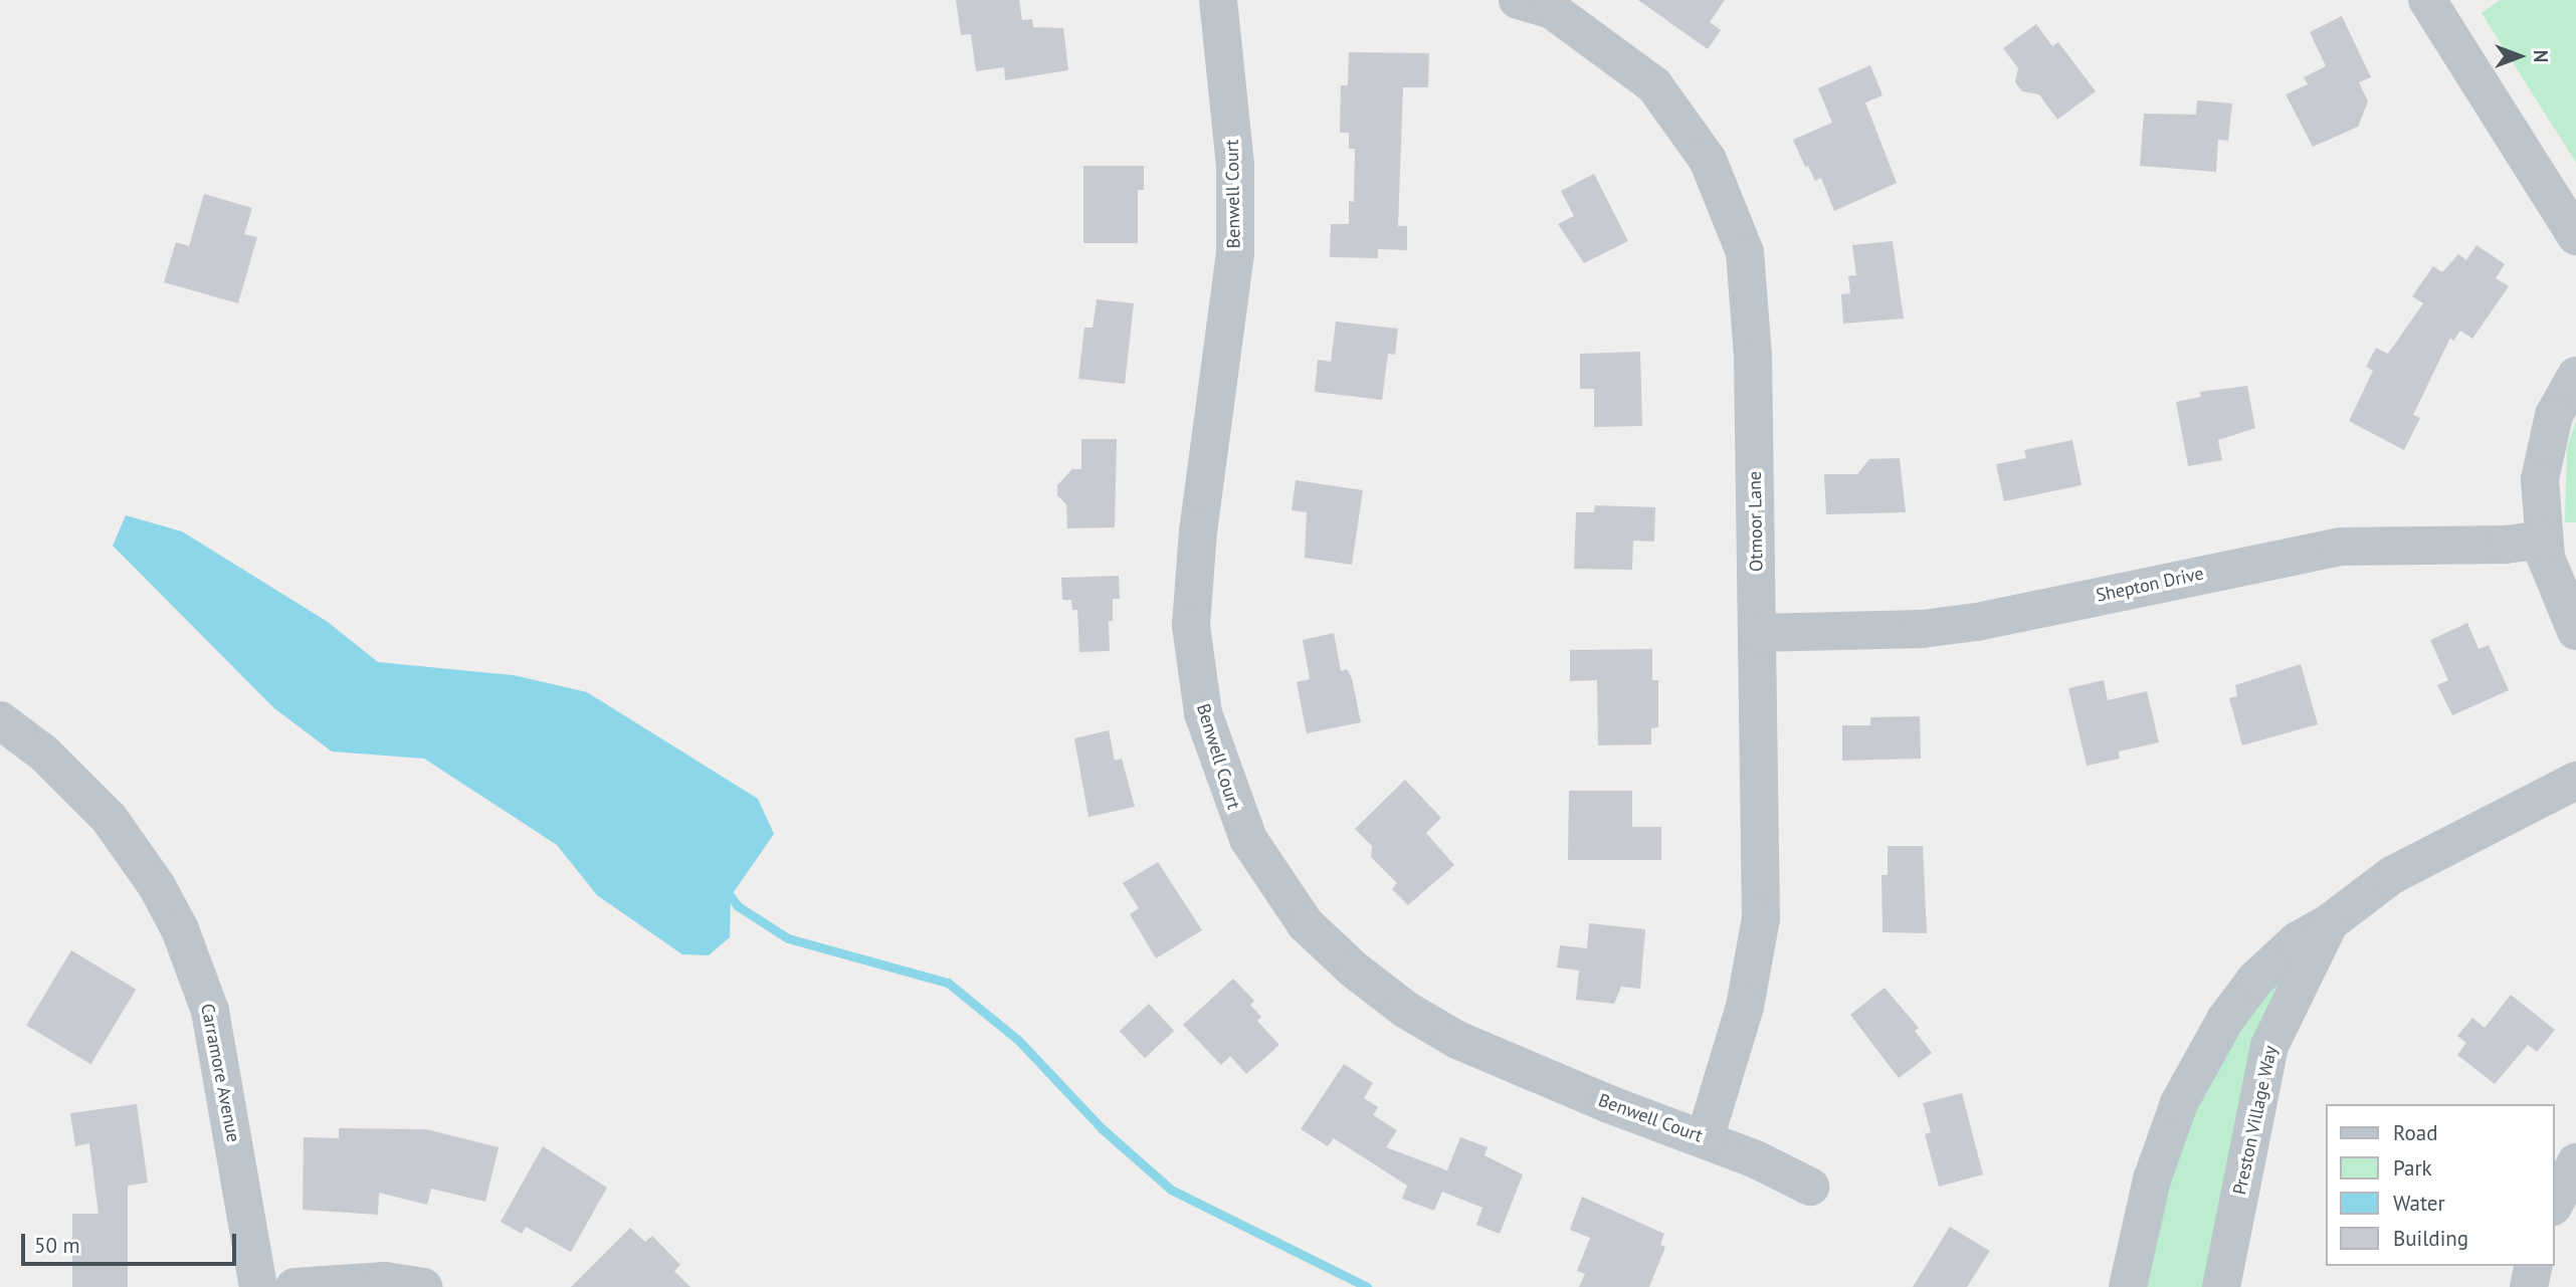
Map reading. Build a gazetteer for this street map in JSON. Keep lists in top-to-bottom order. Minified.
{"streets":{"street":["Benwell Court","Otmoor Lane","Shepton Drive","Carramore Avenue","Preston Village Way"]},"crossings":[["Benwell Court","Otmoor Lane"],["Otmoor Lane","Shepton Drive"]],"legend":["Road","Park","Water","Building"],"scale_bar":"50 m","north":"right"}
